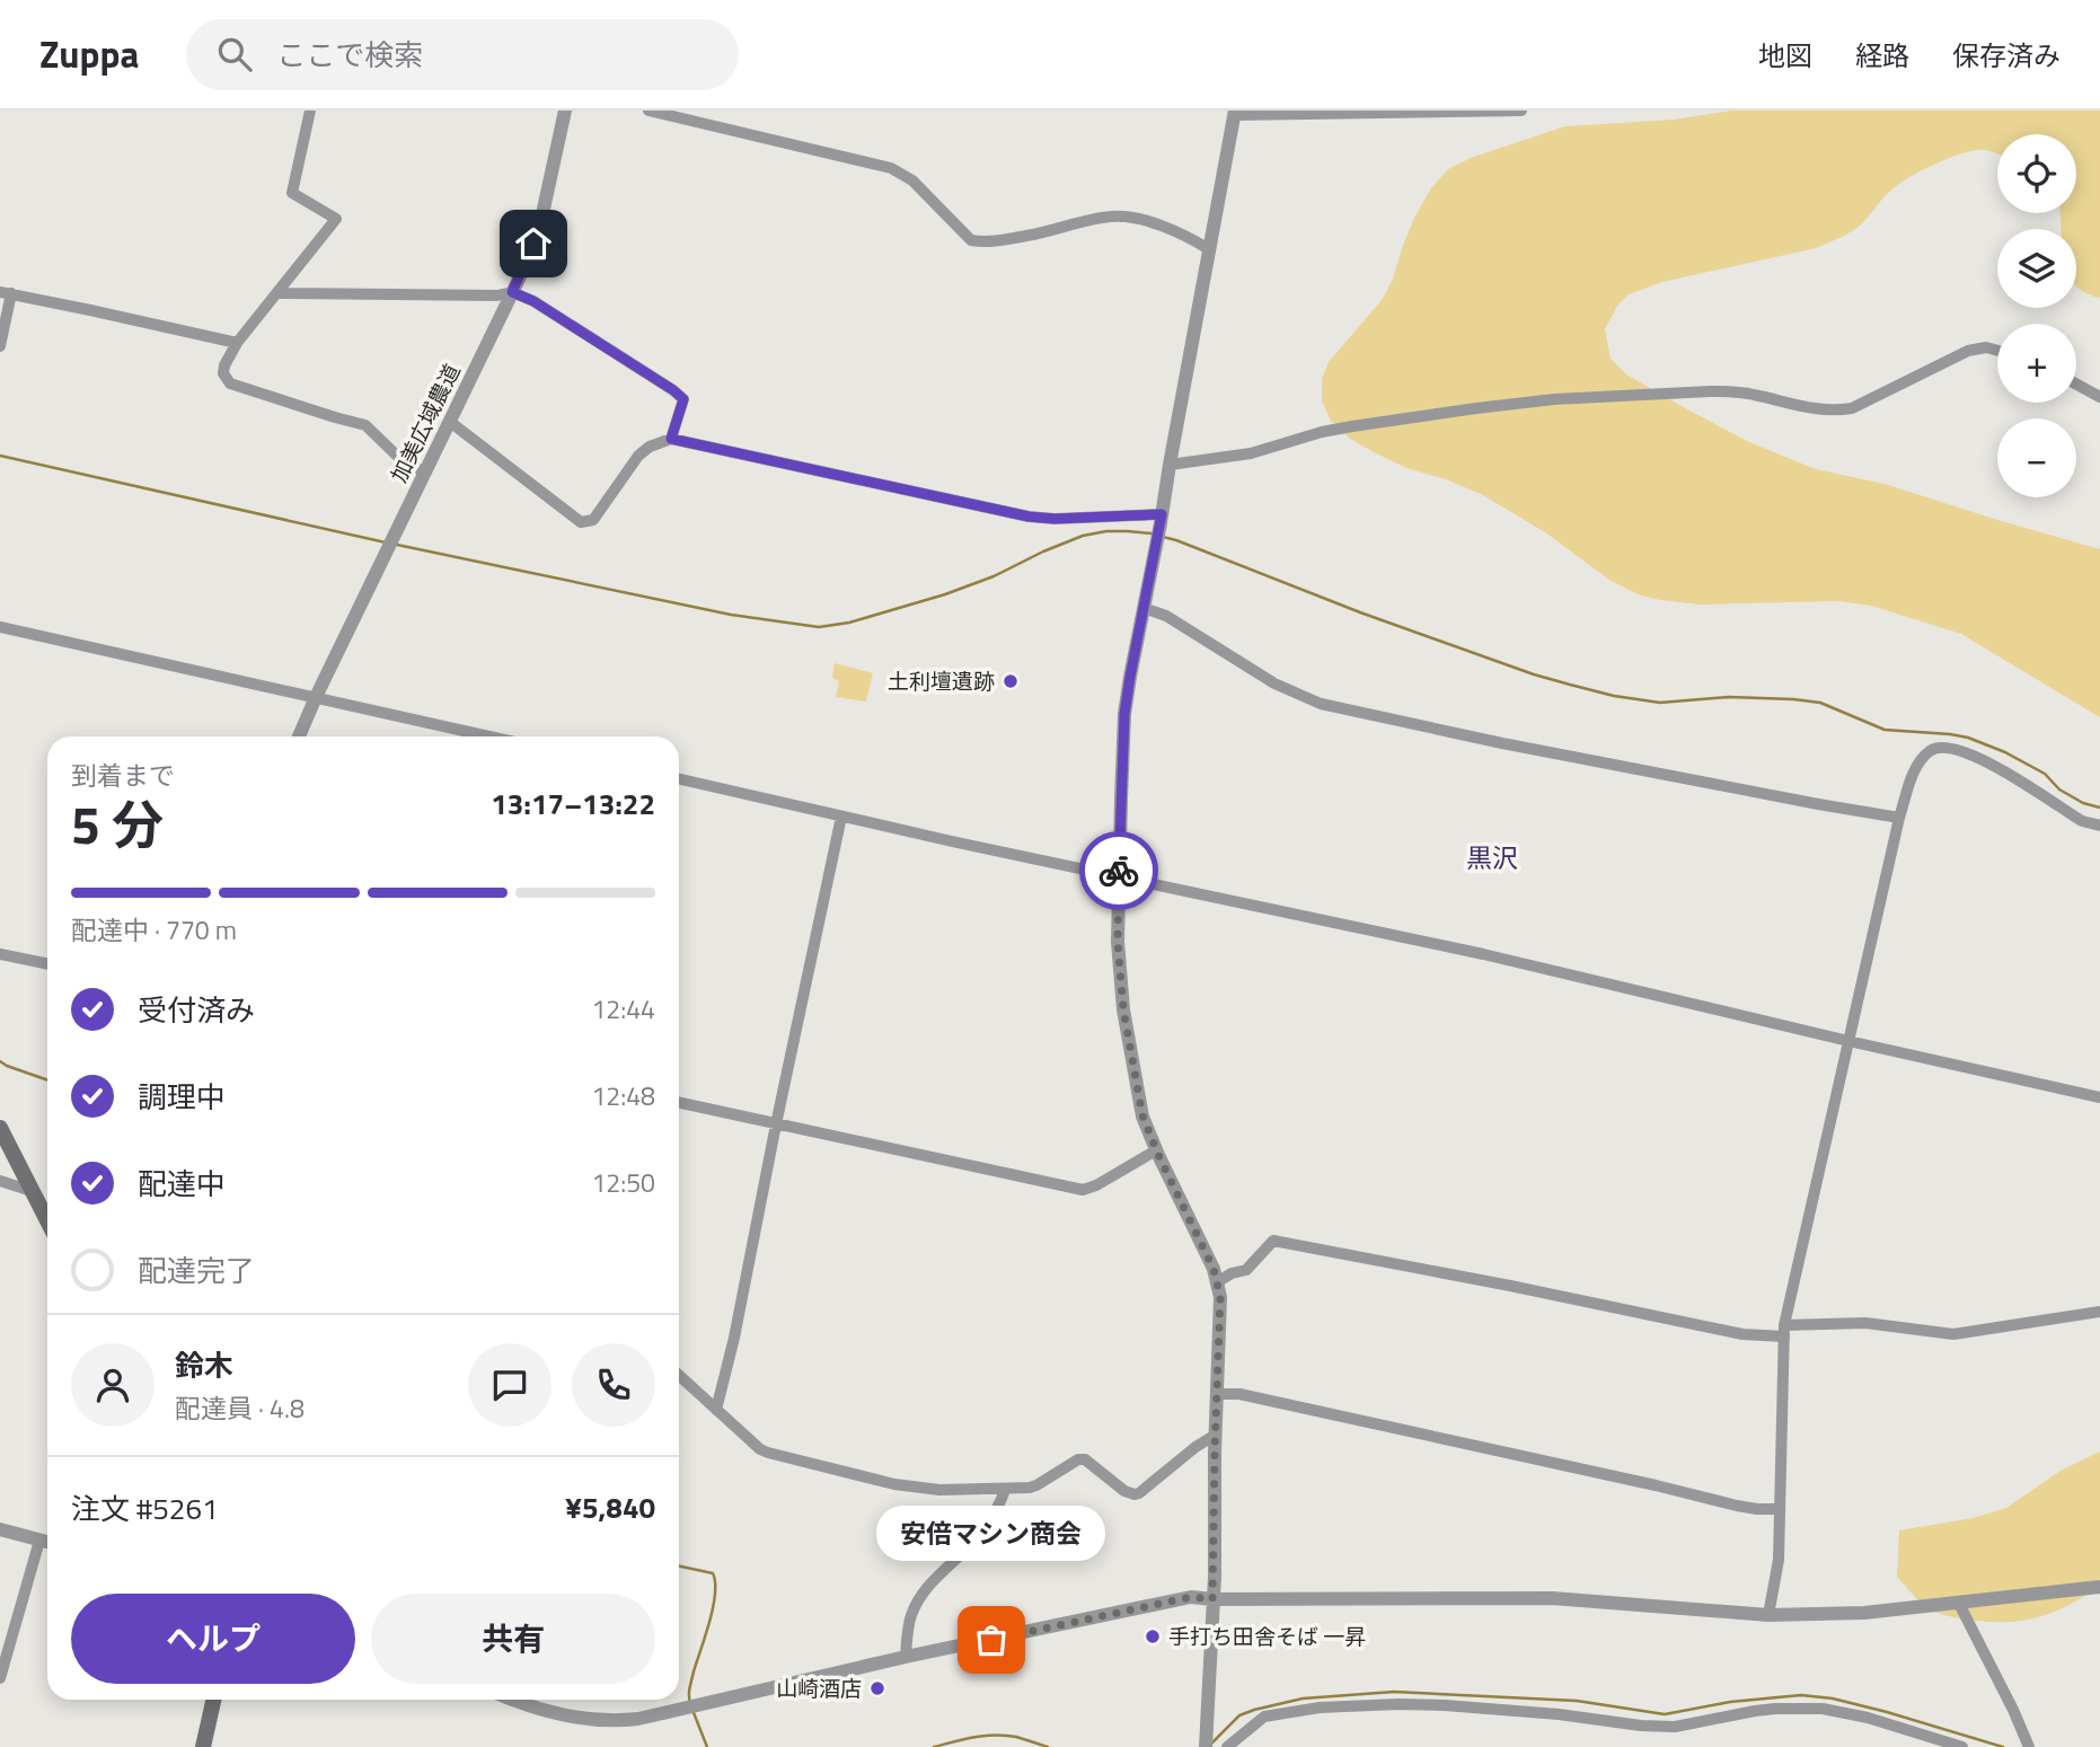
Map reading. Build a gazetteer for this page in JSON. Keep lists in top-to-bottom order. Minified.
{"streets":{"street":["加美広域農道"]},"districts":["黒沢"],"places":["土利壇遺跡","手打ち田舎そば 一昇","安倍マシン商会","山崎酒店"],"page":{"header":"Zuppa","search":"ここで検索","nav":["地図","経路","保存済み"],"map_buttons":["+","−"],"heading":["5 分","到着まで","13:17–13:22"],"panel":["鈴木","配達員 · 4.8","注文 #5261","¥5,840"],"bar":"配達中 · 770 m","list":[["受付済み","12:44"],["調理中","12:48"],["配達中","12:50"],"配達完了"],"bubble":"安倍マシン商会","buttons":["ヘルプ","共有"]}}
